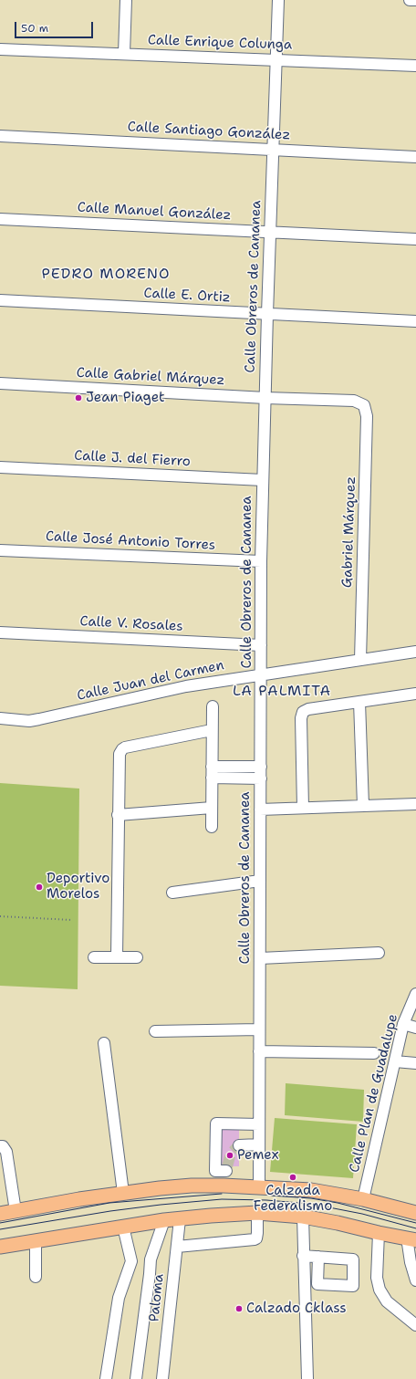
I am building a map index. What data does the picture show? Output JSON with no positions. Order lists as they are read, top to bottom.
{
  "streets": {
    "street": [
      "Calle Enrique Colunga",
      "Calle Santiago González",
      "Calle Manuel González",
      "Calle Obreros de Cananea",
      "Calle E. Ortiz",
      "Calle Gabriel Márquez",
      "Calle J. del Fierro",
      "Gabriel Márquez",
      "Calle José Antonio Torres",
      "Calle V. Rosales",
      "Calle Juan del Carmen",
      "Calle Plan de Guadalupe",
      "Paloma"
    ]
  },
  "crossings": [
    ["Calle Enrique Colunga", "Calle Obreros de Cananea"],
    ["Calle Santiago González", "Calle Obreros de Cananea"],
    ["Calle Manuel González", "Calle Obreros de Cananea"],
    ["Calle Obreros de Cananea", "Calle E. Ortiz"],
    ["Calle Obreros de Cananea", "Calle Gabriel Márquez"],
    ["Calle Obreros de Cananea", "Calle J. del Fierro"],
    ["Calle Obreros de Cananea", "Calle José Antonio Torres"],
    ["Calle Obreros de Cananea", "Calle V. Rosales"],
    ["Calle Obreros de Cananea", "Calle Juan del Carmen"],
    ["Calle Gabriel Márquez", "Gabriel Márquez"],
    ["Gabriel Márquez", "Calle Juan del Carmen"]
  ],
  "districts": ["PEDRO MORENO", "LA PALMITA"],
  "places": [
    "Jean Piaget",
    "Deportivo Morelos",
    "Pemex",
    "Calzada Federalismo",
    "Calzado Cklass"
  ],
  "scale_bar": "50 m"
}
